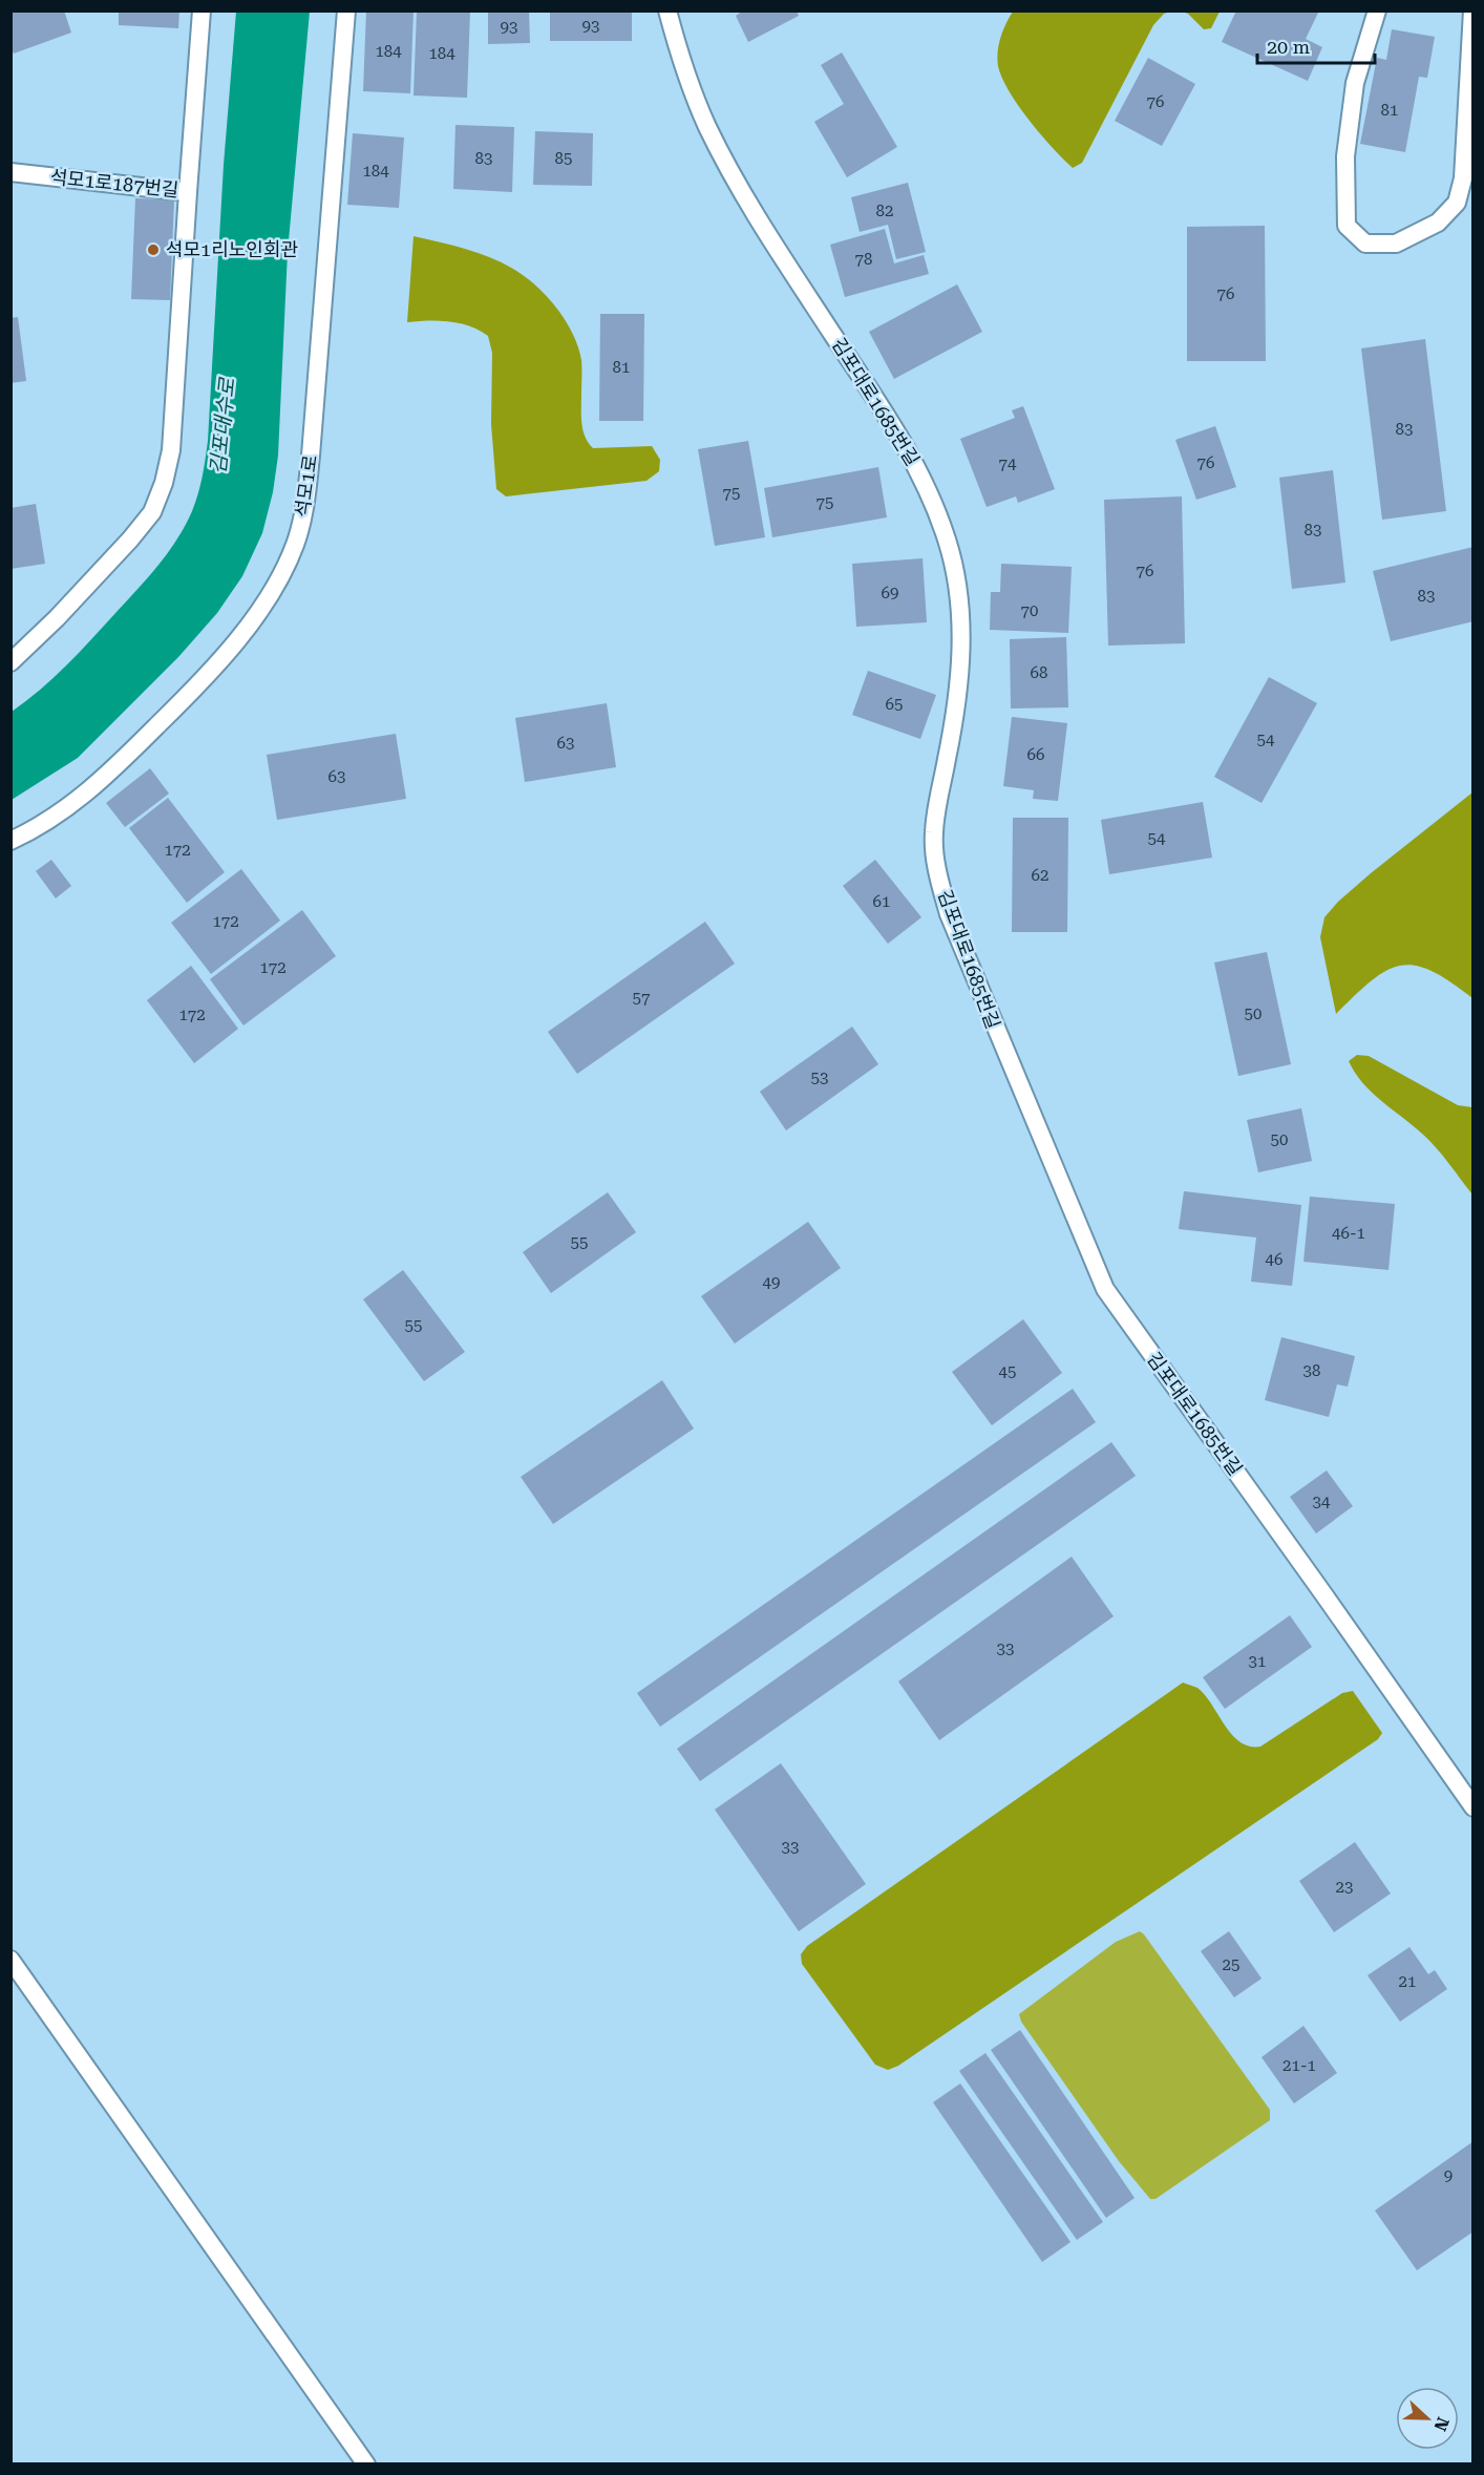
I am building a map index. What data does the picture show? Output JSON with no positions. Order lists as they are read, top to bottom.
{
  "streets": {
    "lane": ["석모1로187번길", "김포대로1685번길", "석모1로"]
  },
  "water": ["김포대수로"],
  "places": ["석모1리노인회관"],
  "house_numbers": [
    "93",
    "93",
    "184",
    "184",
    "76",
    "81",
    "83",
    "85",
    "184",
    "82",
    "78",
    "76",
    "81",
    "83",
    "76",
    "74",
    "75",
    "75",
    "83",
    "76",
    "69",
    "83",
    "70",
    "68",
    "65",
    "54",
    "63",
    "66",
    "63",
    "54",
    "172",
    "62",
    "61",
    "172",
    "172",
    "57",
    "50",
    "172",
    "53",
    "50",
    "46-1",
    "55",
    "46",
    "49",
    "55",
    "38",
    "45",
    "34",
    "33",
    "31",
    "33",
    "23",
    "25",
    "21",
    "21-1",
    "9"
  ],
  "scale_bar": "20 m",
  "north": "right"
}
